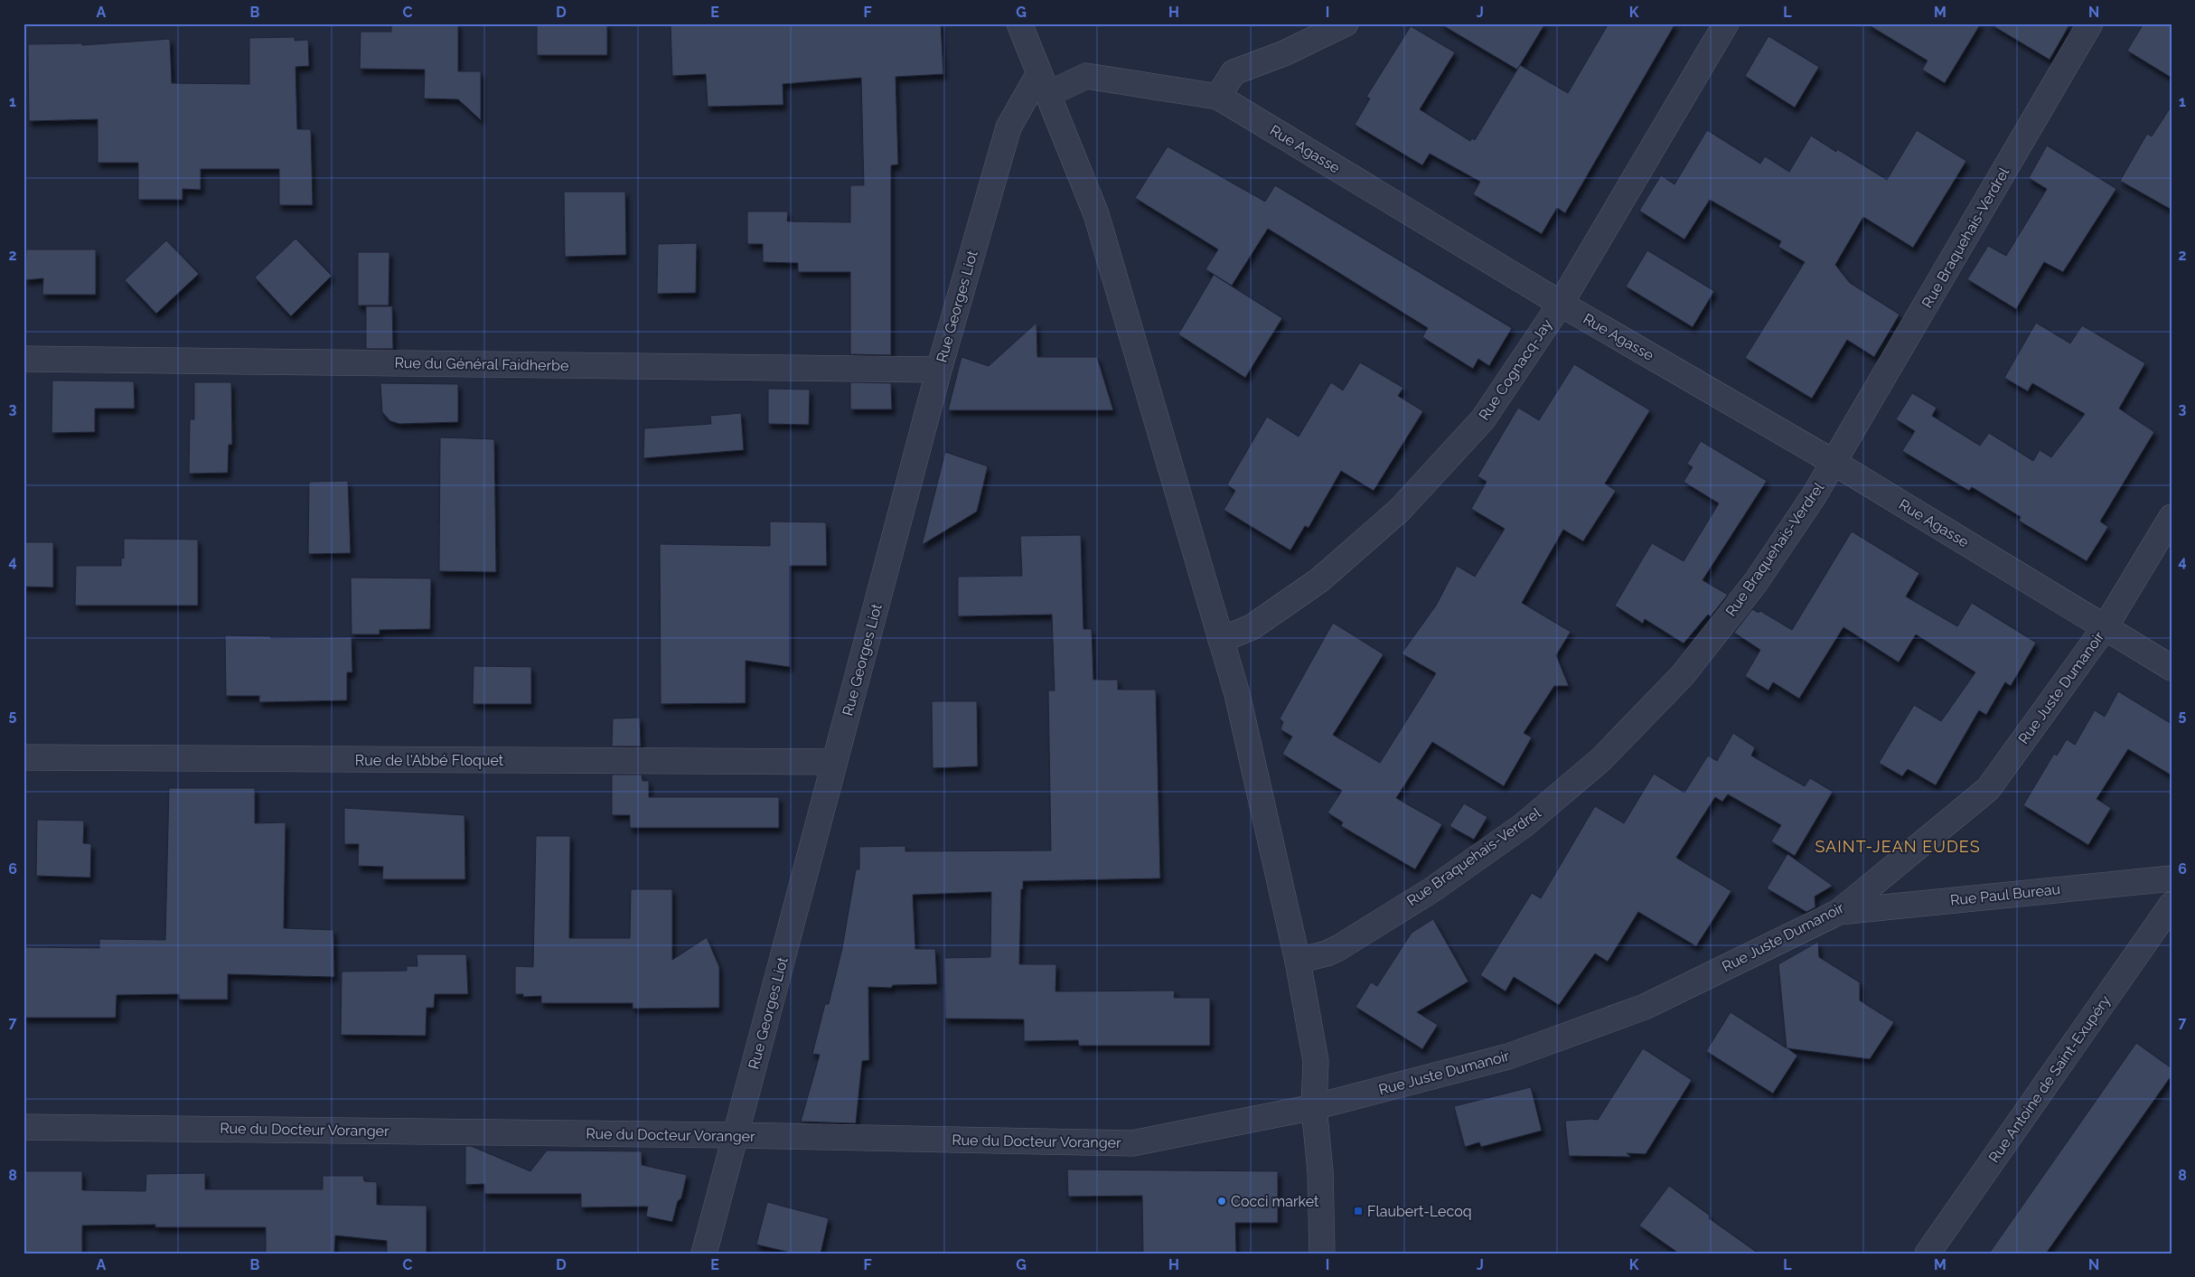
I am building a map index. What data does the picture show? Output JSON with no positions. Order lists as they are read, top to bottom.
{
  "streets": {
    "street": [
      "Rue Agasse",
      "Rue Braquehais-Verdrel",
      "Rue Georges Liot",
      "Rue du Général Faidherbe",
      "Rue Cognacq-Jay",
      "Rue Juste Dumanoir",
      "Rue de l'Abbé Floquet",
      "Rue Paul Bureau",
      "Rue Antoine de Saint-Exupéry",
      "Rue du Docteur Voranger"
    ]
  },
  "crossings": [
    ["Rue Agasse", "Rue Braquehais-Verdrel"],
    ["Rue Agasse", "Rue Georges Liot"],
    ["Rue Agasse", "Rue Cognacq-Jay"],
    ["Rue Agasse", "Rue Juste Dumanoir"],
    ["Rue Georges Liot", "Rue du Général Faidherbe"],
    ["Rue Georges Liot", "Rue de l'Abbé Floquet"],
    ["Rue Georges Liot", "Rue du Docteur Voranger"],
    ["Rue Juste Dumanoir", "Rue Paul Bureau"],
    ["Rue Juste Dumanoir", "Rue du Docteur Voranger"]
  ],
  "districts": ["SAINT-JEAN EUDES"],
  "places": {
    "other": ["Cocci market"],
    "transit": ["Flaubert-Lecoq"]
  },
  "grid": {
    "columns": [
      "A",
      "B",
      "C",
      "D",
      "E",
      "F",
      "G",
      "H",
      "I",
      "J",
      "K",
      "L",
      "M",
      "N"
    ],
    "rows": [
      "1",
      "2",
      "3",
      "4",
      "5",
      "6",
      "7",
      "8"
    ]
  }
}
